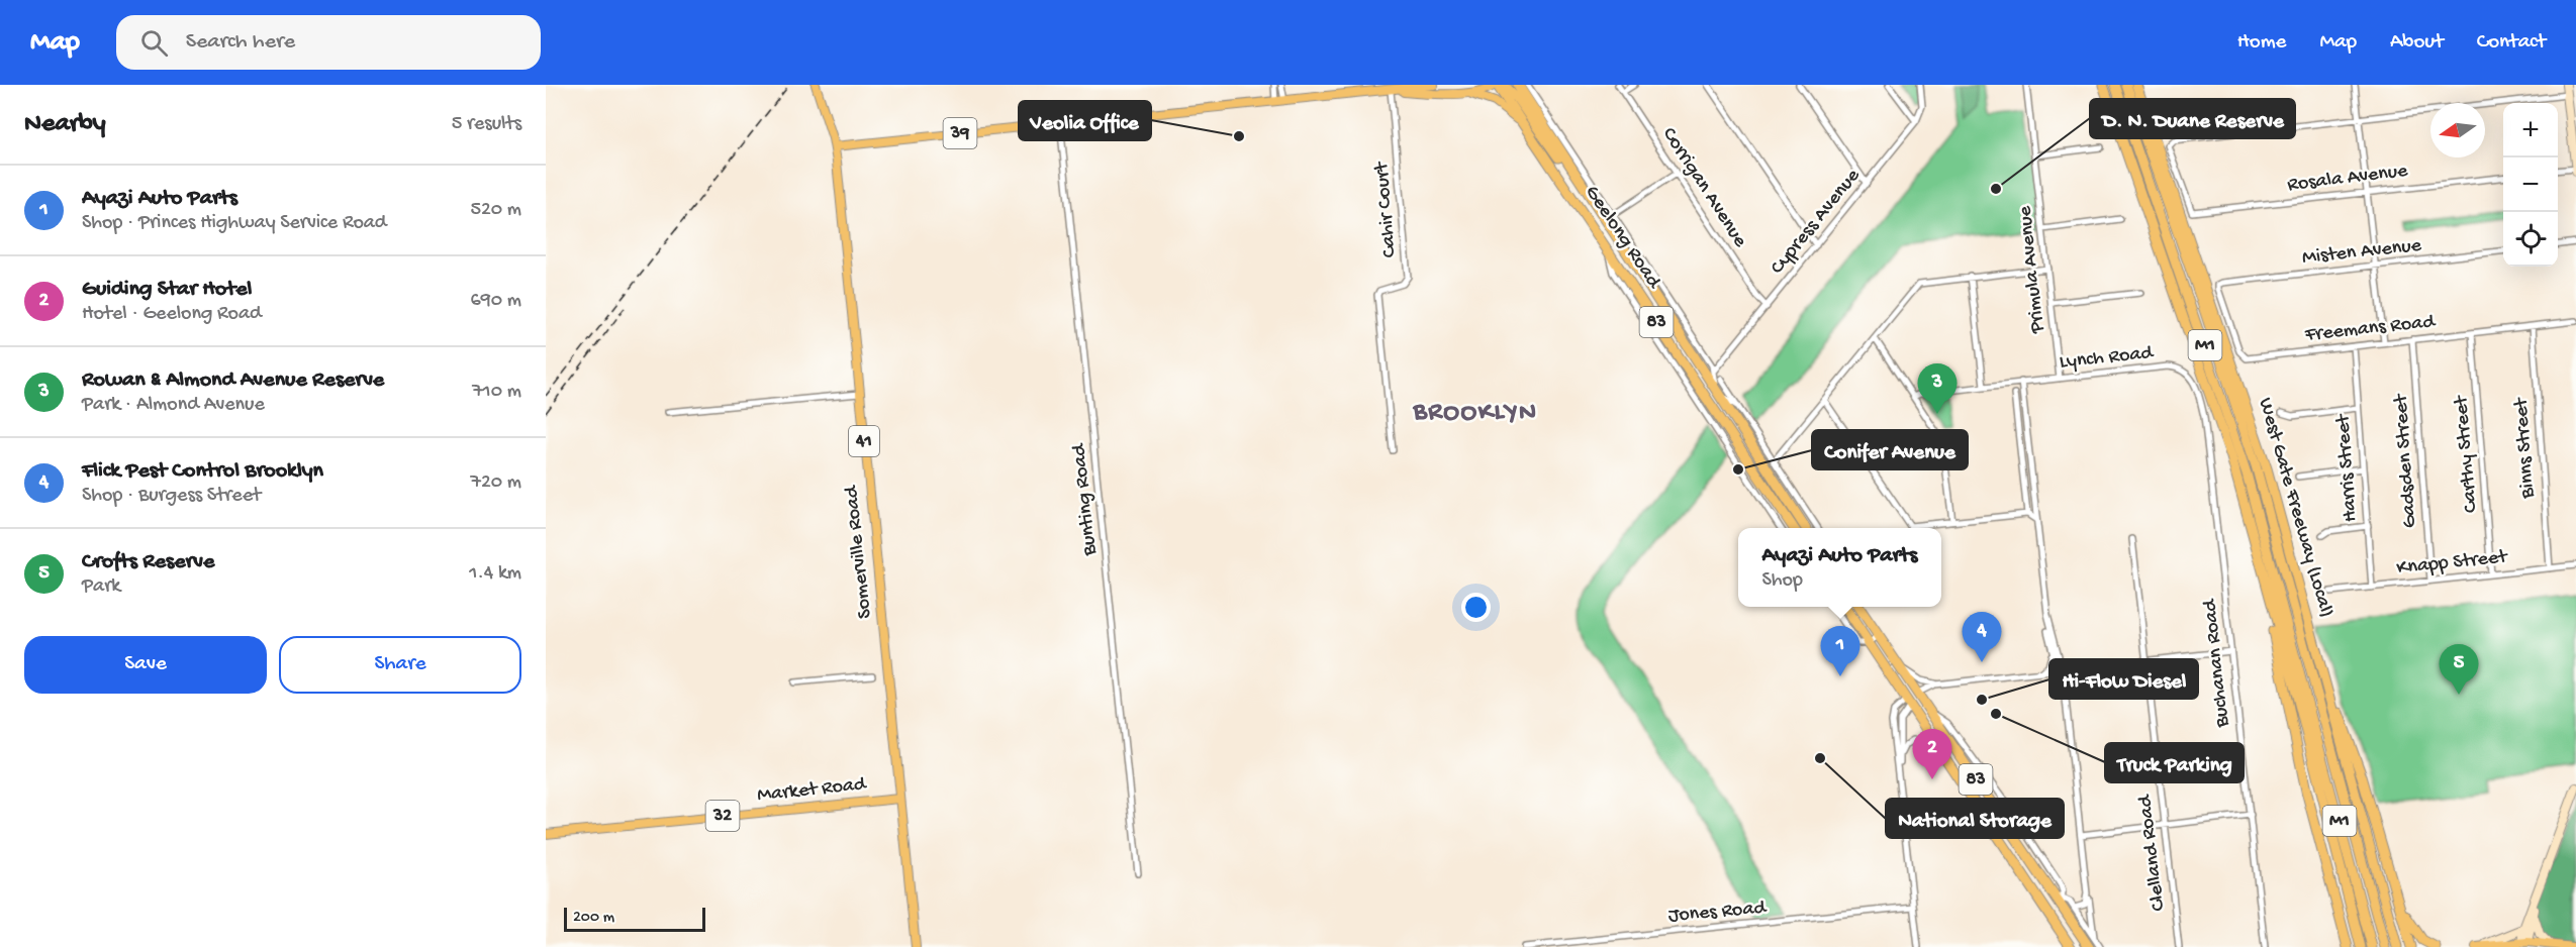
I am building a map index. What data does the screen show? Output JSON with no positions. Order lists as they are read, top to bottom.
{
  "streets": {
    "highway": [
      "Geelong Road",
      "83",
      "M1",
      "West Gate Freeway (Local)"
    ],
    "main road": [
      "39",
      "41",
      "Somerville Road",
      "Market Road",
      "32"
    ],
    "street": [
      "Rosala Avenue",
      "Corrigan Avenue",
      "Cahir Court",
      "Cypress Avenue",
      "Misten Avenue",
      "Primula Avenue",
      "Freemans Road",
      "Lynch Road",
      "Binns Street",
      "Carthy Street",
      "Gadsden Street",
      "Harris Street",
      "Bunting Road",
      "Knapp Street",
      "Buchanan Road",
      "Clelland Road",
      "Jones Road"
    ]
  },
  "crossings": [
    ["39", "Cahir Court"],
    ["39", "Geelong Road"],
    ["39", "Bunting Road"],
    ["39", "Somerville Road"],
    ["Corrigan Avenue", "Cypress Avenue"],
    ["Misten Avenue", "Freemans Road"],
    ["Primula Avenue", "Lynch Road"],
    ["Freemans Road", "Binns Street"],
    ["Freemans Road", "Carthy Street"],
    ["Freemans Road", "Gadsden Street"],
    ["Freemans Road", "Harris Street"],
    ["Lynch Road", "Buchanan Road"],
    ["Binns Street", "Knapp Street"],
    ["Carthy Street", "Knapp Street"],
    ["Gadsden Street", "Knapp Street"],
    ["Harris Street", "Knapp Street"],
    ["Somerville Road", "Market Road"]
  ],
  "districts": ["BROOKLYN"],
  "places": [
    "Veolia Office",
    "D. N. Duane Reserve",
    "Conifer Avenue",
    "Hi-Flow Diesel",
    "Truck Parking",
    "National Storage"
  ],
  "scale_bar": "200 m",
  "north": "left",
  "page": {
    "header": "Map",
    "search": "Search here",
    "nav": [
      "Home",
      "Map",
      "About",
      "Contact"
    ],
    "heading": ["Nearby", "5 results"],
    "map_buttons": ["+", "−"],
    "list": [
      {
        "mark": "1",
        "name": "Ayazi Auto Parts",
        "note": "Shop · Princes Highway Service Road",
        "value": "520 m"
      },
      {
        "mark": "2",
        "name": "Guiding Star Hotel",
        "note": "Hotel · Geelong Road",
        "value": "690 m"
      },
      {
        "mark": "3",
        "name": "Rowan & Almond Avenue Reserve",
        "note": "Park · Almond Avenue",
        "value": "710 m"
      },
      {
        "mark": "4",
        "name": "Flick Pest Control Brooklyn",
        "note": "Shop · Burgess Street",
        "value": "720 m"
      },
      {
        "mark": "5",
        "name": "Crofts Reserve",
        "note": "Park",
        "value": "1.4 km"
      }
    ],
    "pins": [
      "3",
      "4",
      "1",
      "5",
      "2"
    ],
    "popup": ["Ayazi Auto Parts", "Shop"],
    "buttons": ["Save", "Share"],
    "scale": "200 m"
  }
}
